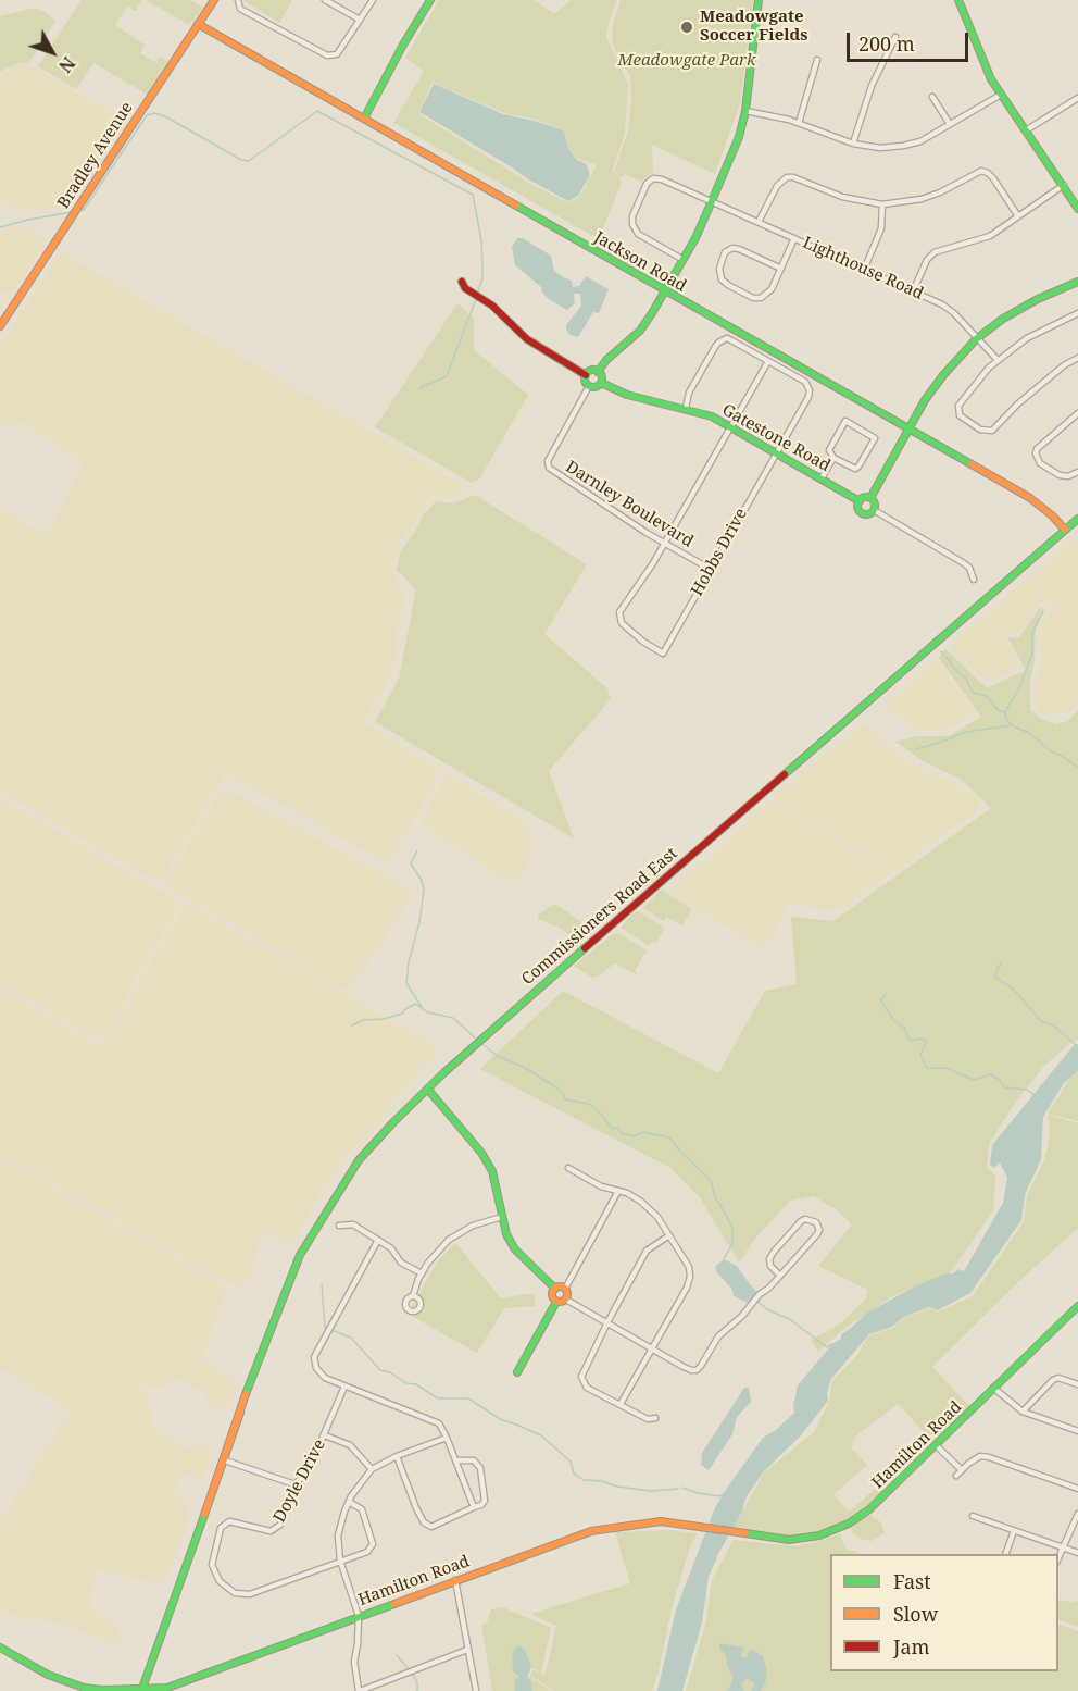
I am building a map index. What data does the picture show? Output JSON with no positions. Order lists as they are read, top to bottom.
{
  "streets": {
    "main road": [
      "Bradley Avenue",
      "Jackson Road",
      "Gatestone Road",
      "Commissioners Road East",
      "Hamilton Road"
    ],
    "street": [
      "Lighthouse Road",
      "Darnley Boulevard",
      "Hobbs Drive",
      "Doyle Drive"
    ]
  },
  "crossings": [
    ["Bradley Avenue", "Jackson Road"],
    ["Jackson Road", "Commissioners Road East"],
    ["Gatestone Road", "Darnley Boulevard"],
    ["Gatestone Road", "Hobbs Drive"],
    ["Darnley Boulevard", "Hobbs Drive"],
    ["Commissioners Road East", "Hamilton Road"]
  ],
  "parks": ["Meadowgate Park"],
  "places": ["Meadowgate Soccer Fields"],
  "legend": ["Fast", "Slow", "Jam"],
  "scale_bar": "200 m",
  "north": "bottom right"
}
